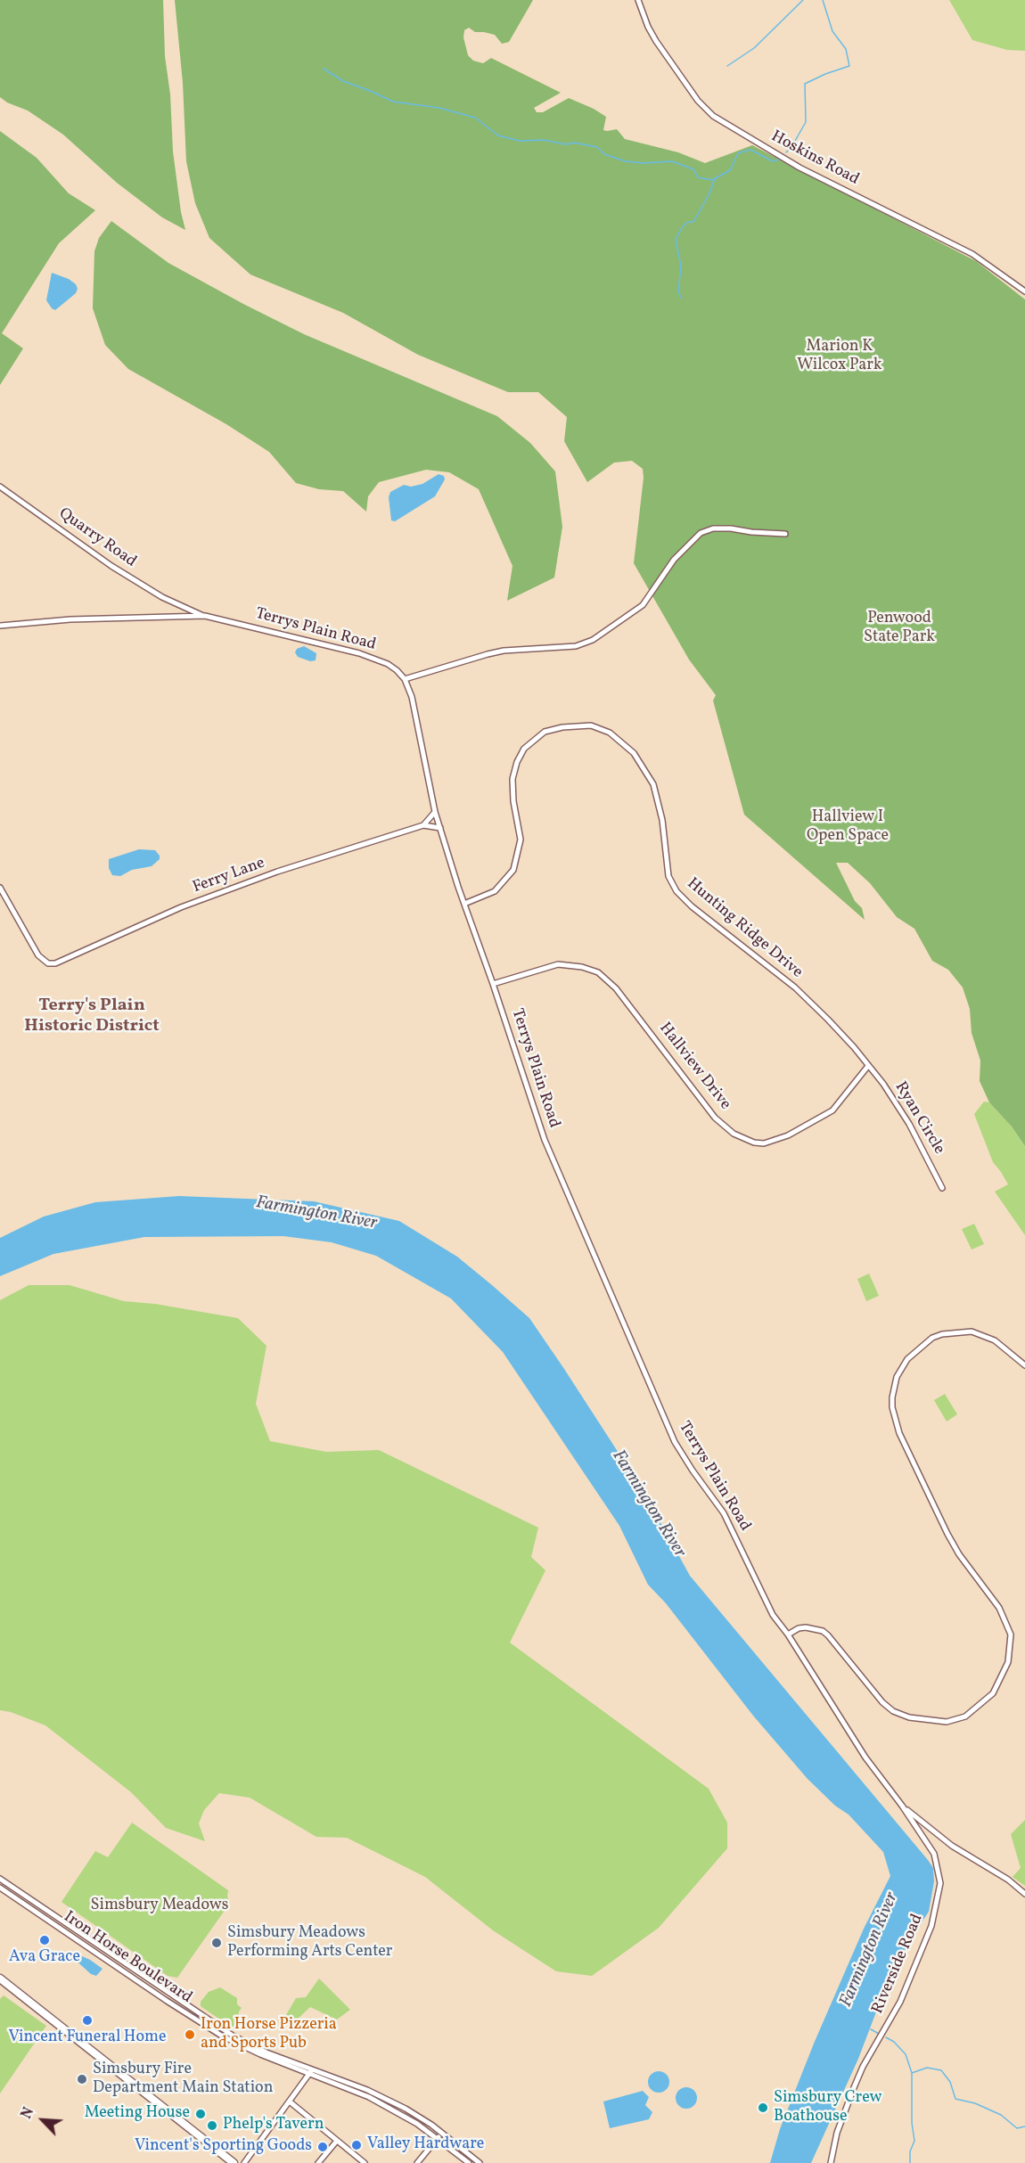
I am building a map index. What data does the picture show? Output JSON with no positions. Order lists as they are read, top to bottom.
{
  "streets": {
    "street": [
      "Hoskins Road",
      "Quarry Road",
      "Terrys Plain Road",
      "Ferry Lane",
      "Hunting Ridge Drive",
      "Hallview Drive",
      "Ryan Circle",
      "Iron Horse Boulevard",
      "Riverside Road"
    ]
  },
  "crossings": [
    ["Quarry Road", "Terrys Plain Road"],
    ["Terrys Plain Road", "Ferry Lane"],
    ["Terrys Plain Road", "Hunting Ridge Drive"],
    ["Terrys Plain Road", "Hallview Drive"],
    ["Terrys Plain Road", "Riverside Road"],
    ["Hunting Ridge Drive", "Hallview Drive"],
    ["Hunting Ridge Drive", "Ryan Circle"],
    ["Hallview Drive", "Ryan Circle"]
  ],
  "districts": ["Terry's Plain Historic District"],
  "water": ["Farmington River"],
  "parks": [
    "Marion K Wilcox Park",
    "Penwood State Park",
    "Hallview I Open Space",
    "Simsbury Meadows"
  ],
  "places": [
    "Ava Grace",
    "Simsbury Meadows Performing Arts Center",
    "Vincent Funeral Home",
    "Iron Horse Pizzeria and Sports Pub",
    "Simsbury Fire Department Main Station",
    "Simsbury Crew Boathouse",
    "Meeting House",
    "Phelp's Tavern",
    "Valley Hardware",
    "Vincent's Sporting Goods"
  ],
  "north": "top left"
}
